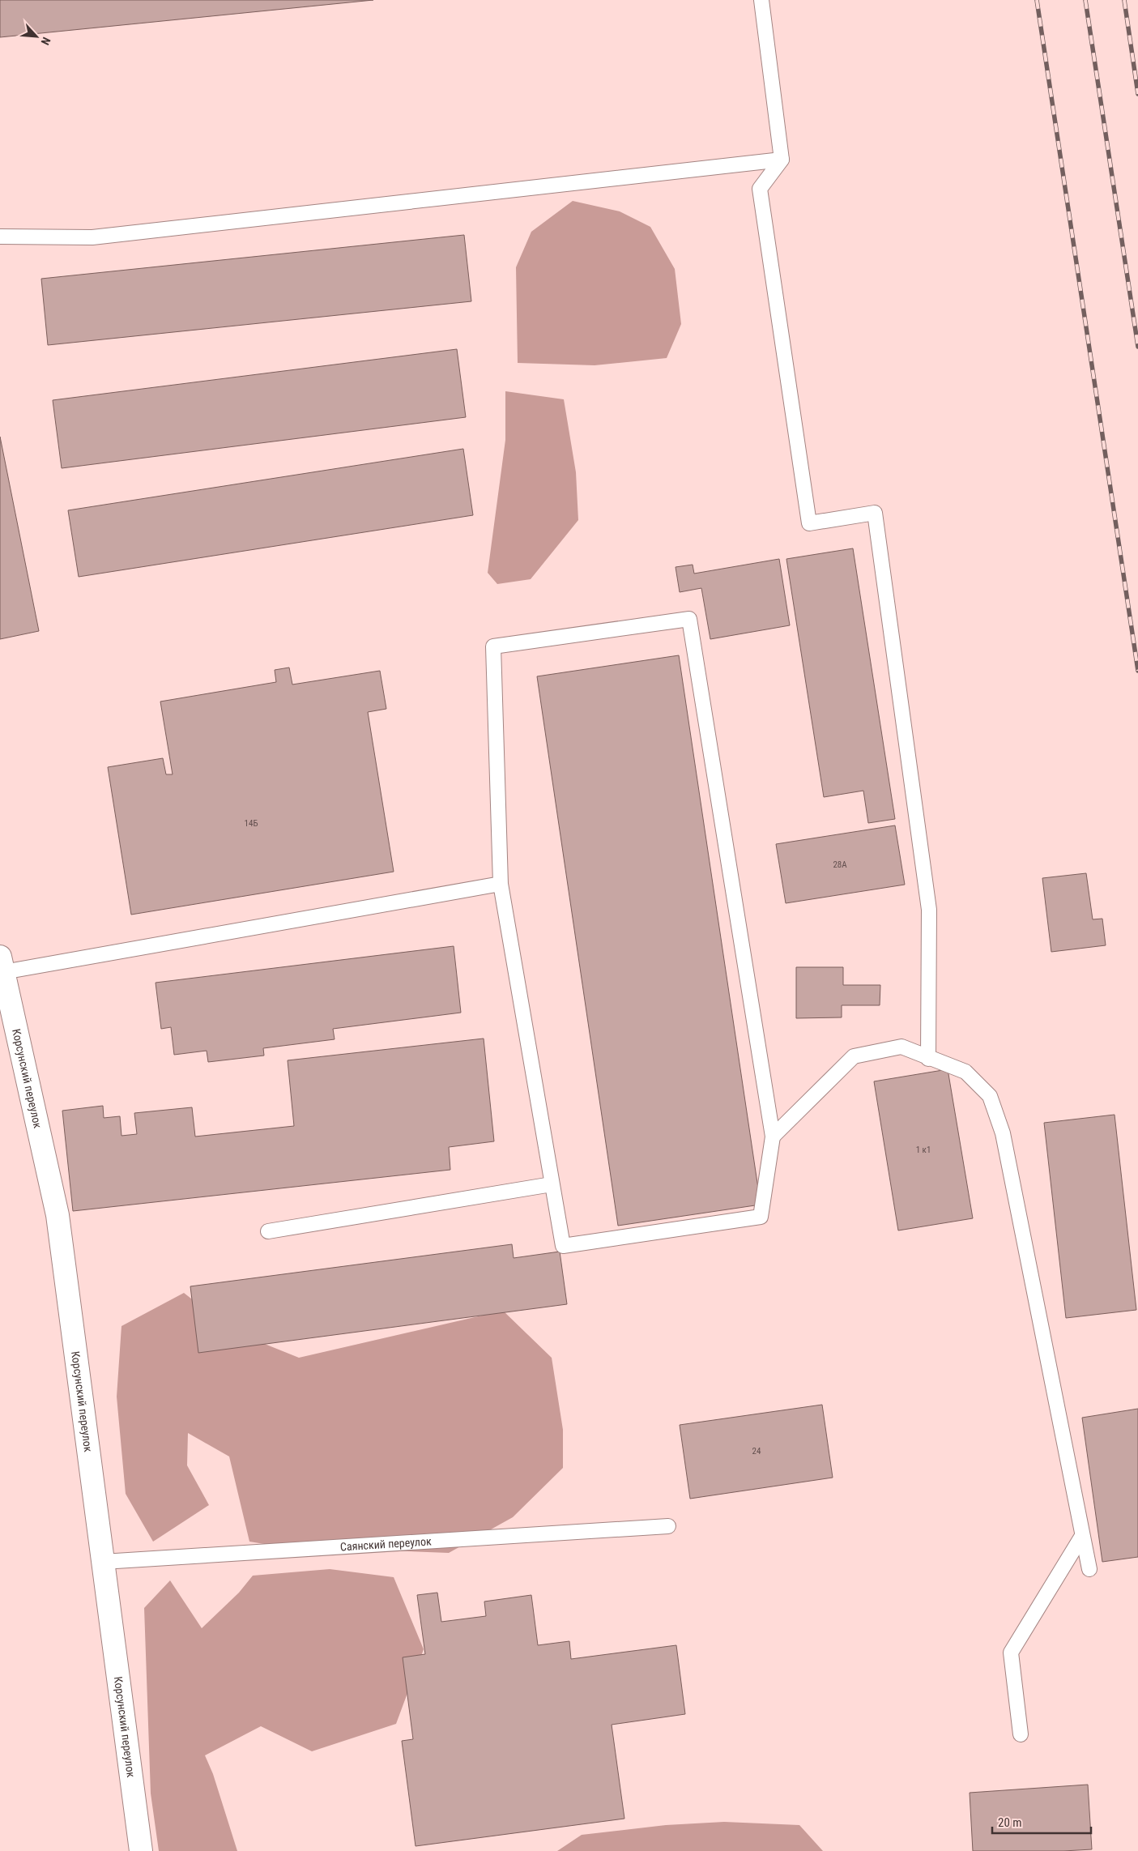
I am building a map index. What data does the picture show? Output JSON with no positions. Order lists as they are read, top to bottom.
{
  "streets": {
    "street": ["Корсунский переулок"],
    "lane": ["Саянский переулок"]
  },
  "crossings": [
    ["Корсунский переулок", "Саянский переулок"]
  ],
  "house_numbers": [
    "14Б",
    "28А",
    "1 к1",
    "24"
  ],
  "scale_bar": "20 m",
  "north": "bottom right"
}
